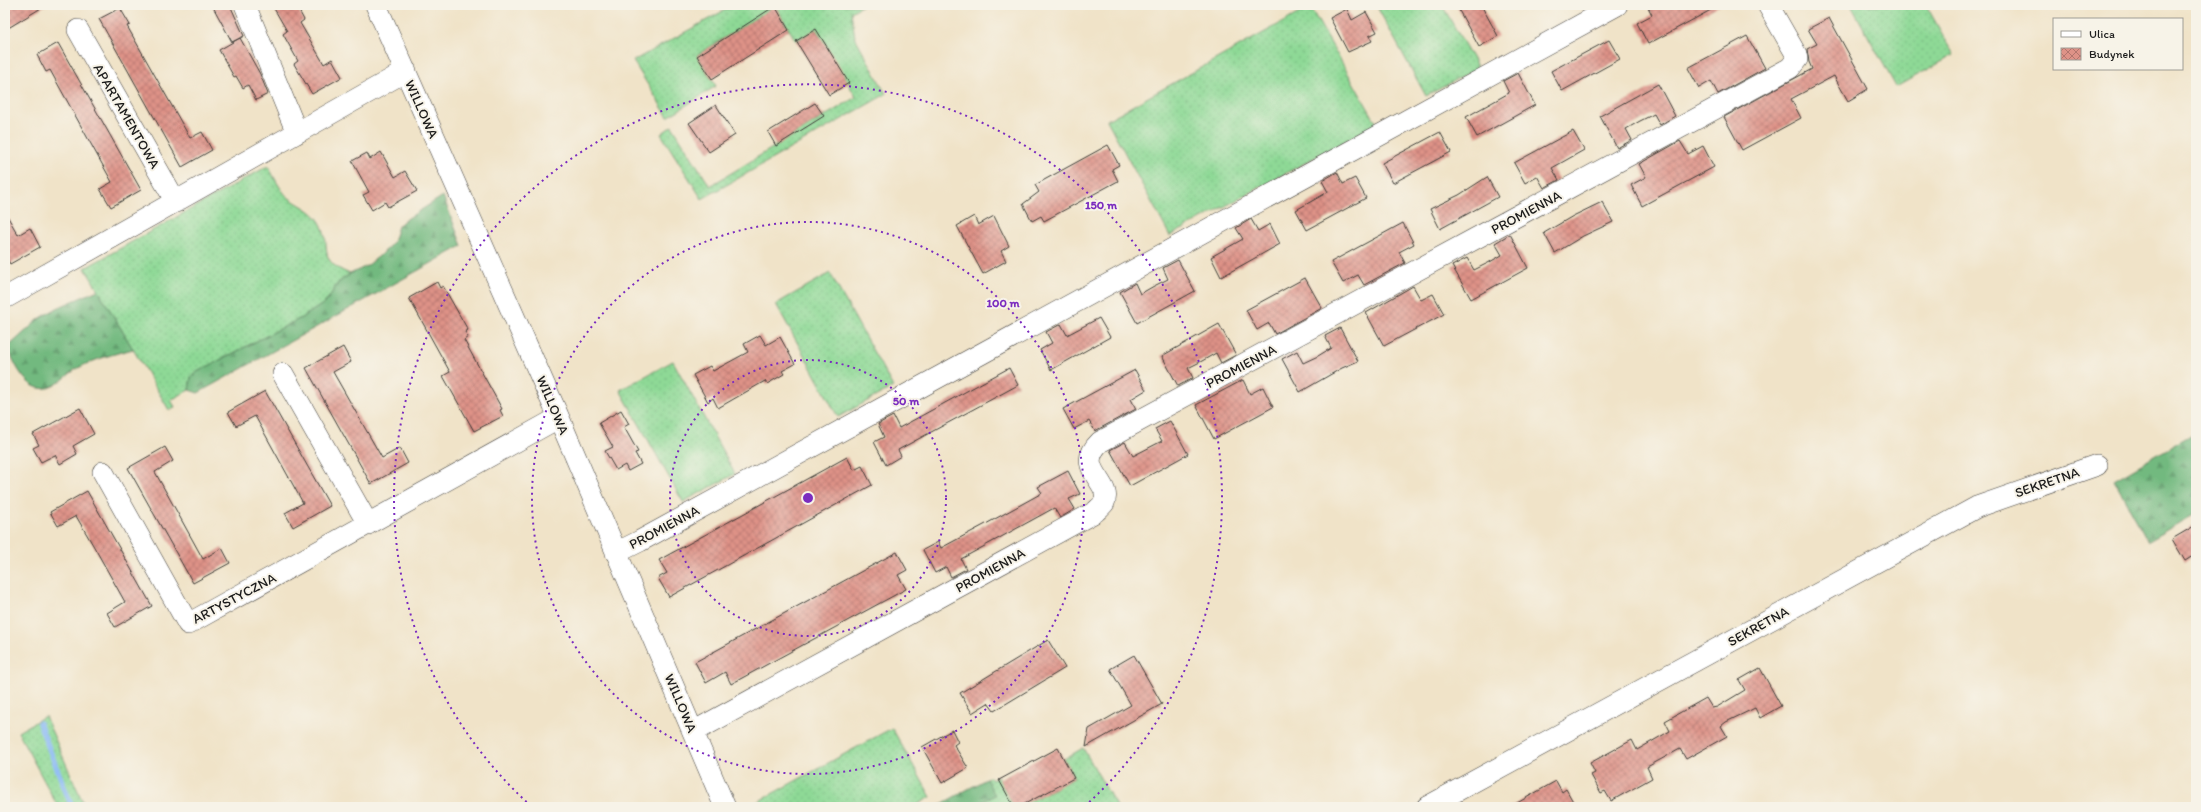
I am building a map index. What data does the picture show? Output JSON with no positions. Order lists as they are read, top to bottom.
{
  "streets": {
    "street": [
      "WILLOWA",
      "APARTAMENTOWA",
      "PROMIENNA",
      "SEKRETNA",
      "ARTYSTYCZNA"
    ]
  },
  "crossings": [
    ["WILLOWA", "PROMIENNA"],
    ["WILLOWA", "ARTYSTYCZNA"]
  ],
  "legend": ["Ulica", "Budynek"],
  "rings": ["150 m", "100 m", "50 m"]
}
